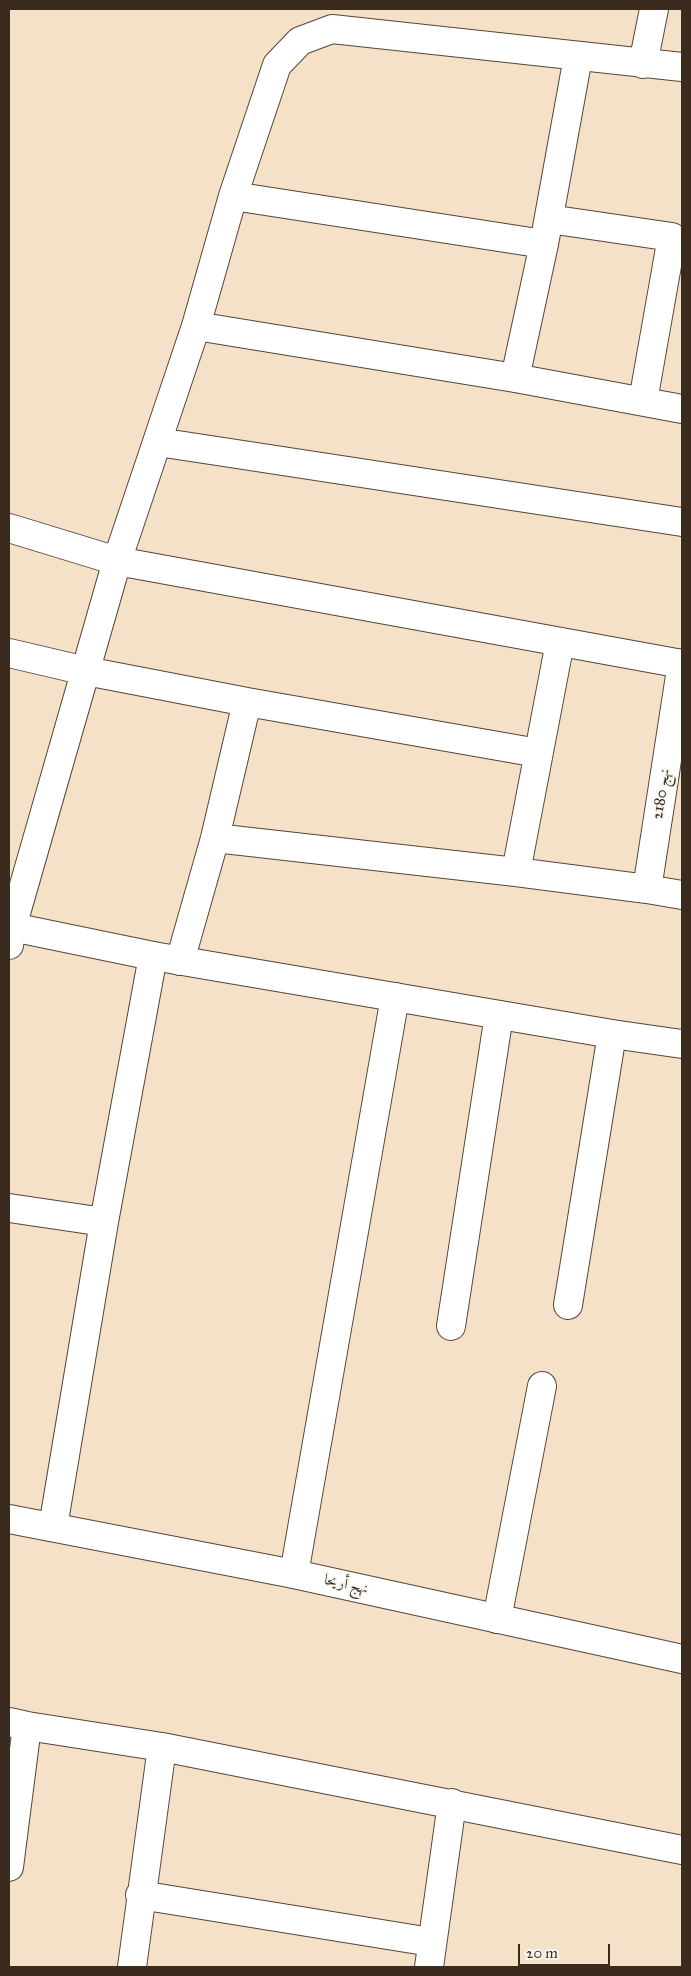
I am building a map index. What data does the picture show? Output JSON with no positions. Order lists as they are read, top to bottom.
{
  "streets": {
    "street": ["نهج 2180", "نهج أريحا"]
  },
  "scale_bar": "20 m"
}
